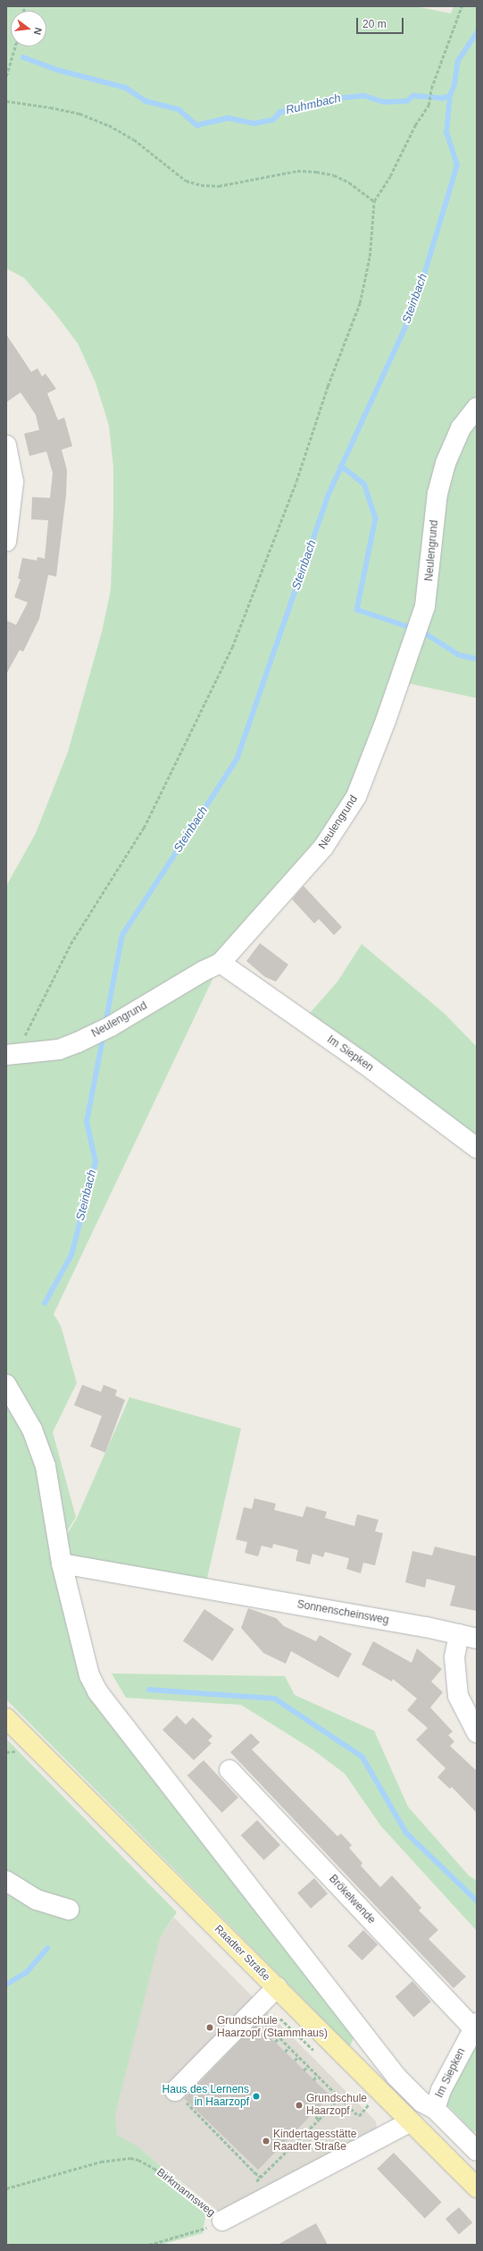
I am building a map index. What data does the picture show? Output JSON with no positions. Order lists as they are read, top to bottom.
{
  "streets": {
    "main road": ["Raadter Straße"],
    "street": [
      "Neulengrund",
      "Im Siepken",
      "Sonnenscheinsweg",
      "Brökelwende",
      "Birkmannsweg"
    ]
  },
  "crossings": [
    ["Neulengrund", "Im Siepken"],
    ["Im Siepken", "Brökelwende"],
    ["Raadter Straße", "Birkmannsweg"]
  ],
  "water": ["Ruhmbach", "Steinbach"],
  "places": [
    "Grundschule Haarzopf (Stammhaus)",
    "Haus des Lernens in Haarzopf",
    "Grundschule Haarzopf",
    "Kindertagesstätte Raadter Straße"
  ],
  "scale_bar": "20 m",
  "north": "right"
}
